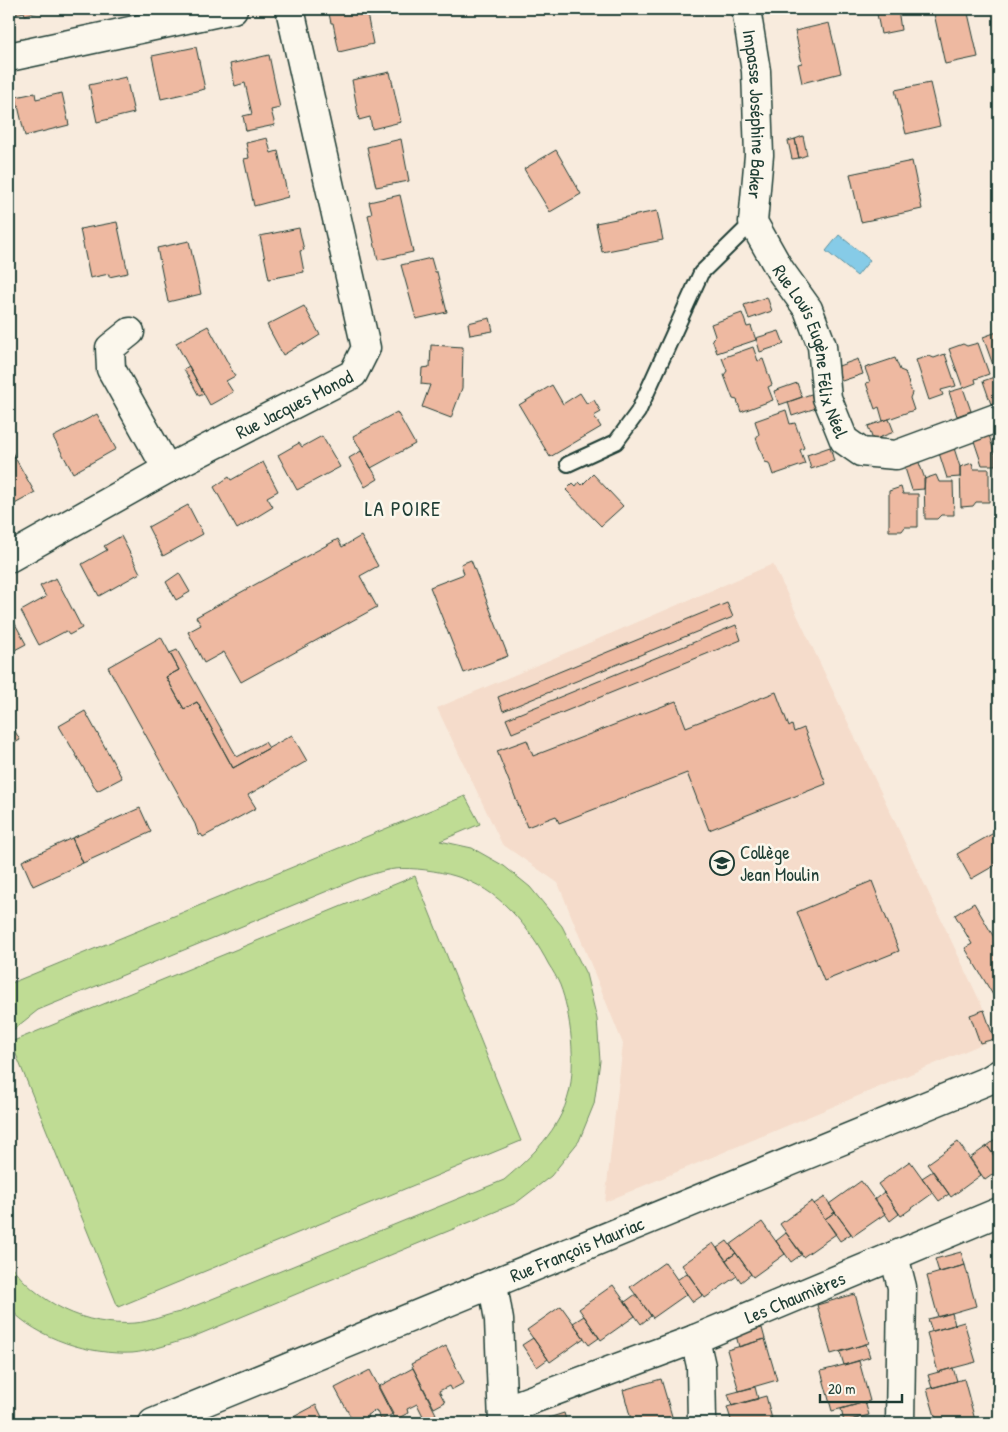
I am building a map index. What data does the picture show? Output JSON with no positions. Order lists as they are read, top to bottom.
{
  "streets": {
    "street": [
      "Impasse Joséphine Baker",
      "Rue Louis Eugène Félix Néel",
      "Rue Jacques Monod",
      "Rue François Mauriac",
      "Les Chaumières"
    ]
  },
  "crossings": [
    ["Impasse Joséphine Baker", "Rue Louis Eugène Félix Néel"],
    ["Rue François Mauriac", "Les Chaumières"]
  ],
  "districts": ["LA POIRE"],
  "places": {
    "school or university": ["Collège Jean Moulin"]
  },
  "scale_bar": "20 m"
}
